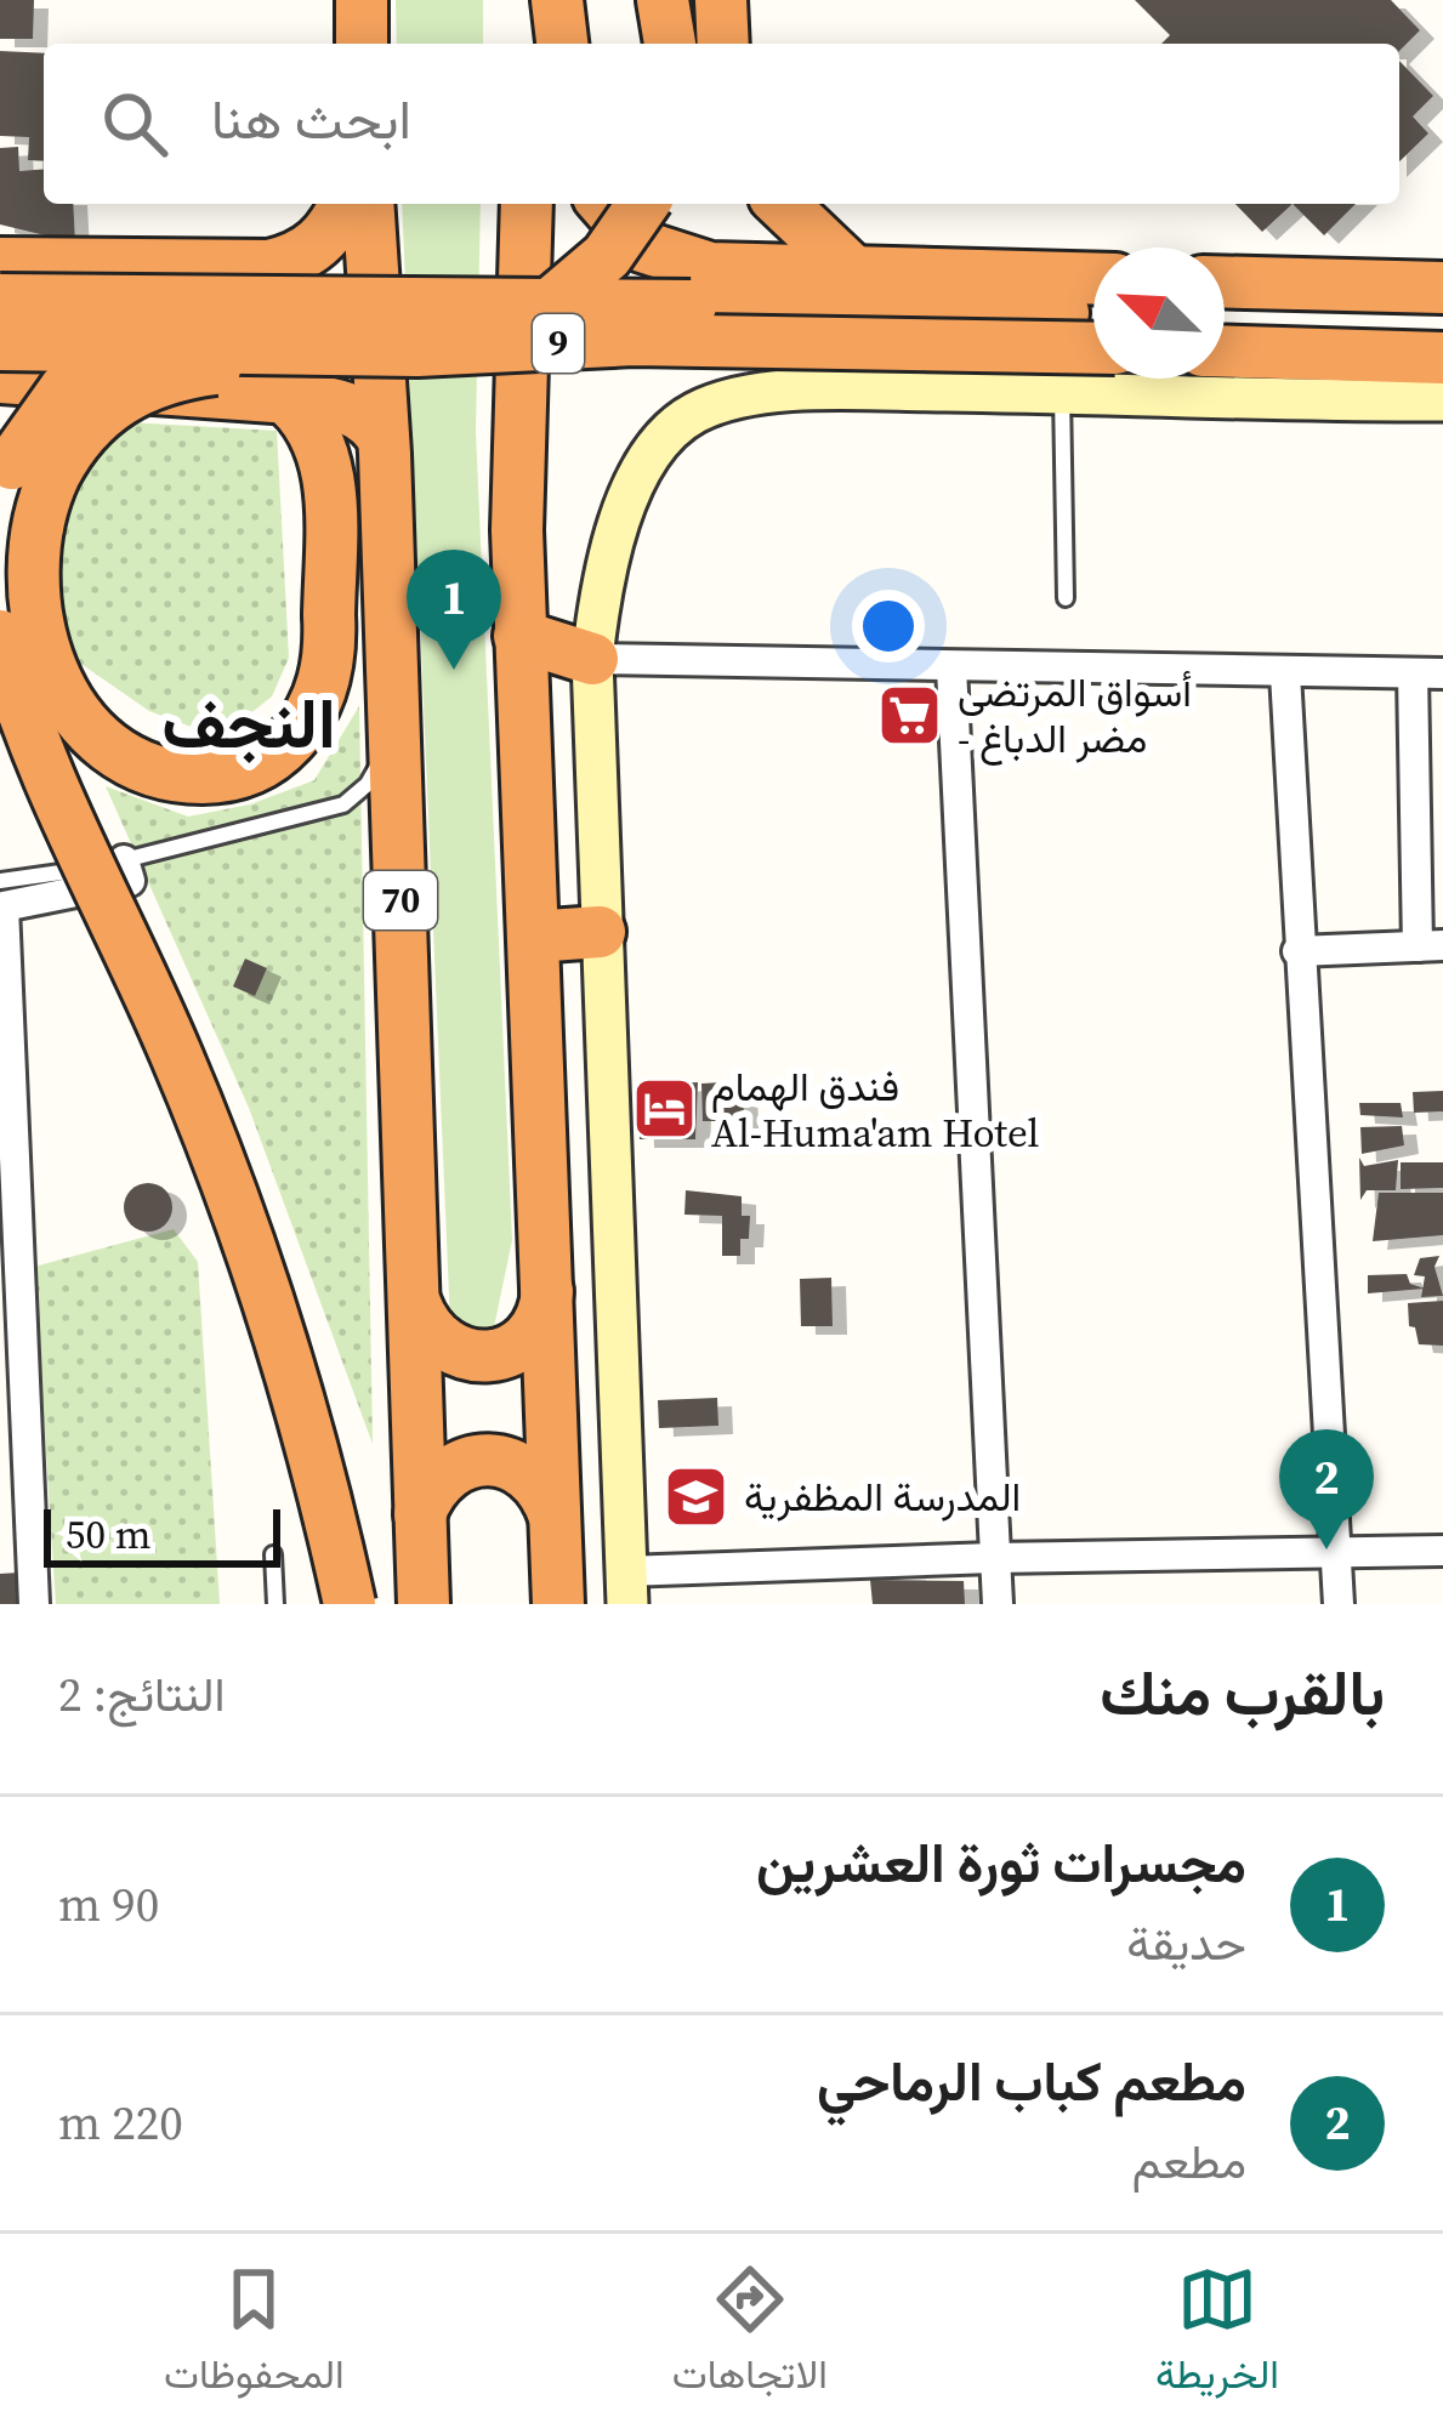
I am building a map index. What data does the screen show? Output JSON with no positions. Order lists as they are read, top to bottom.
{
  "streets": {
    "highway": ["9", "70"]
  },
  "districts": ["النجف"],
  "places": {
    "supermarket": ["أسواق المرتضى - مضر الدباغ"],
    "hotel": ["فندق الهمام Al-Huma'am Hotel"],
    "school or university": ["المدرسة المظفرية"]
  },
  "scale_bar": "50 m",
  "north": "top left",
  "page": {
    "search": "ابحث هنا",
    "pins": ["1", "2"],
    "scale": "50 m",
    "heading": ["بالقرب منك", "النتائج: 2"],
    "list": [
      {
        "mark": "1",
        "name": "مجسرات ثورة العشرين",
        "note": "حديقة",
        "value": "90 m"
      },
      {
        "mark": "2",
        "name": "مطعم كباب الرماحي",
        "note": "مطعم",
        "value": "220 m"
      }
    ],
    "nav": ["الخريطة", "الاتجاهات", "المحفوظات"]
  }
}
